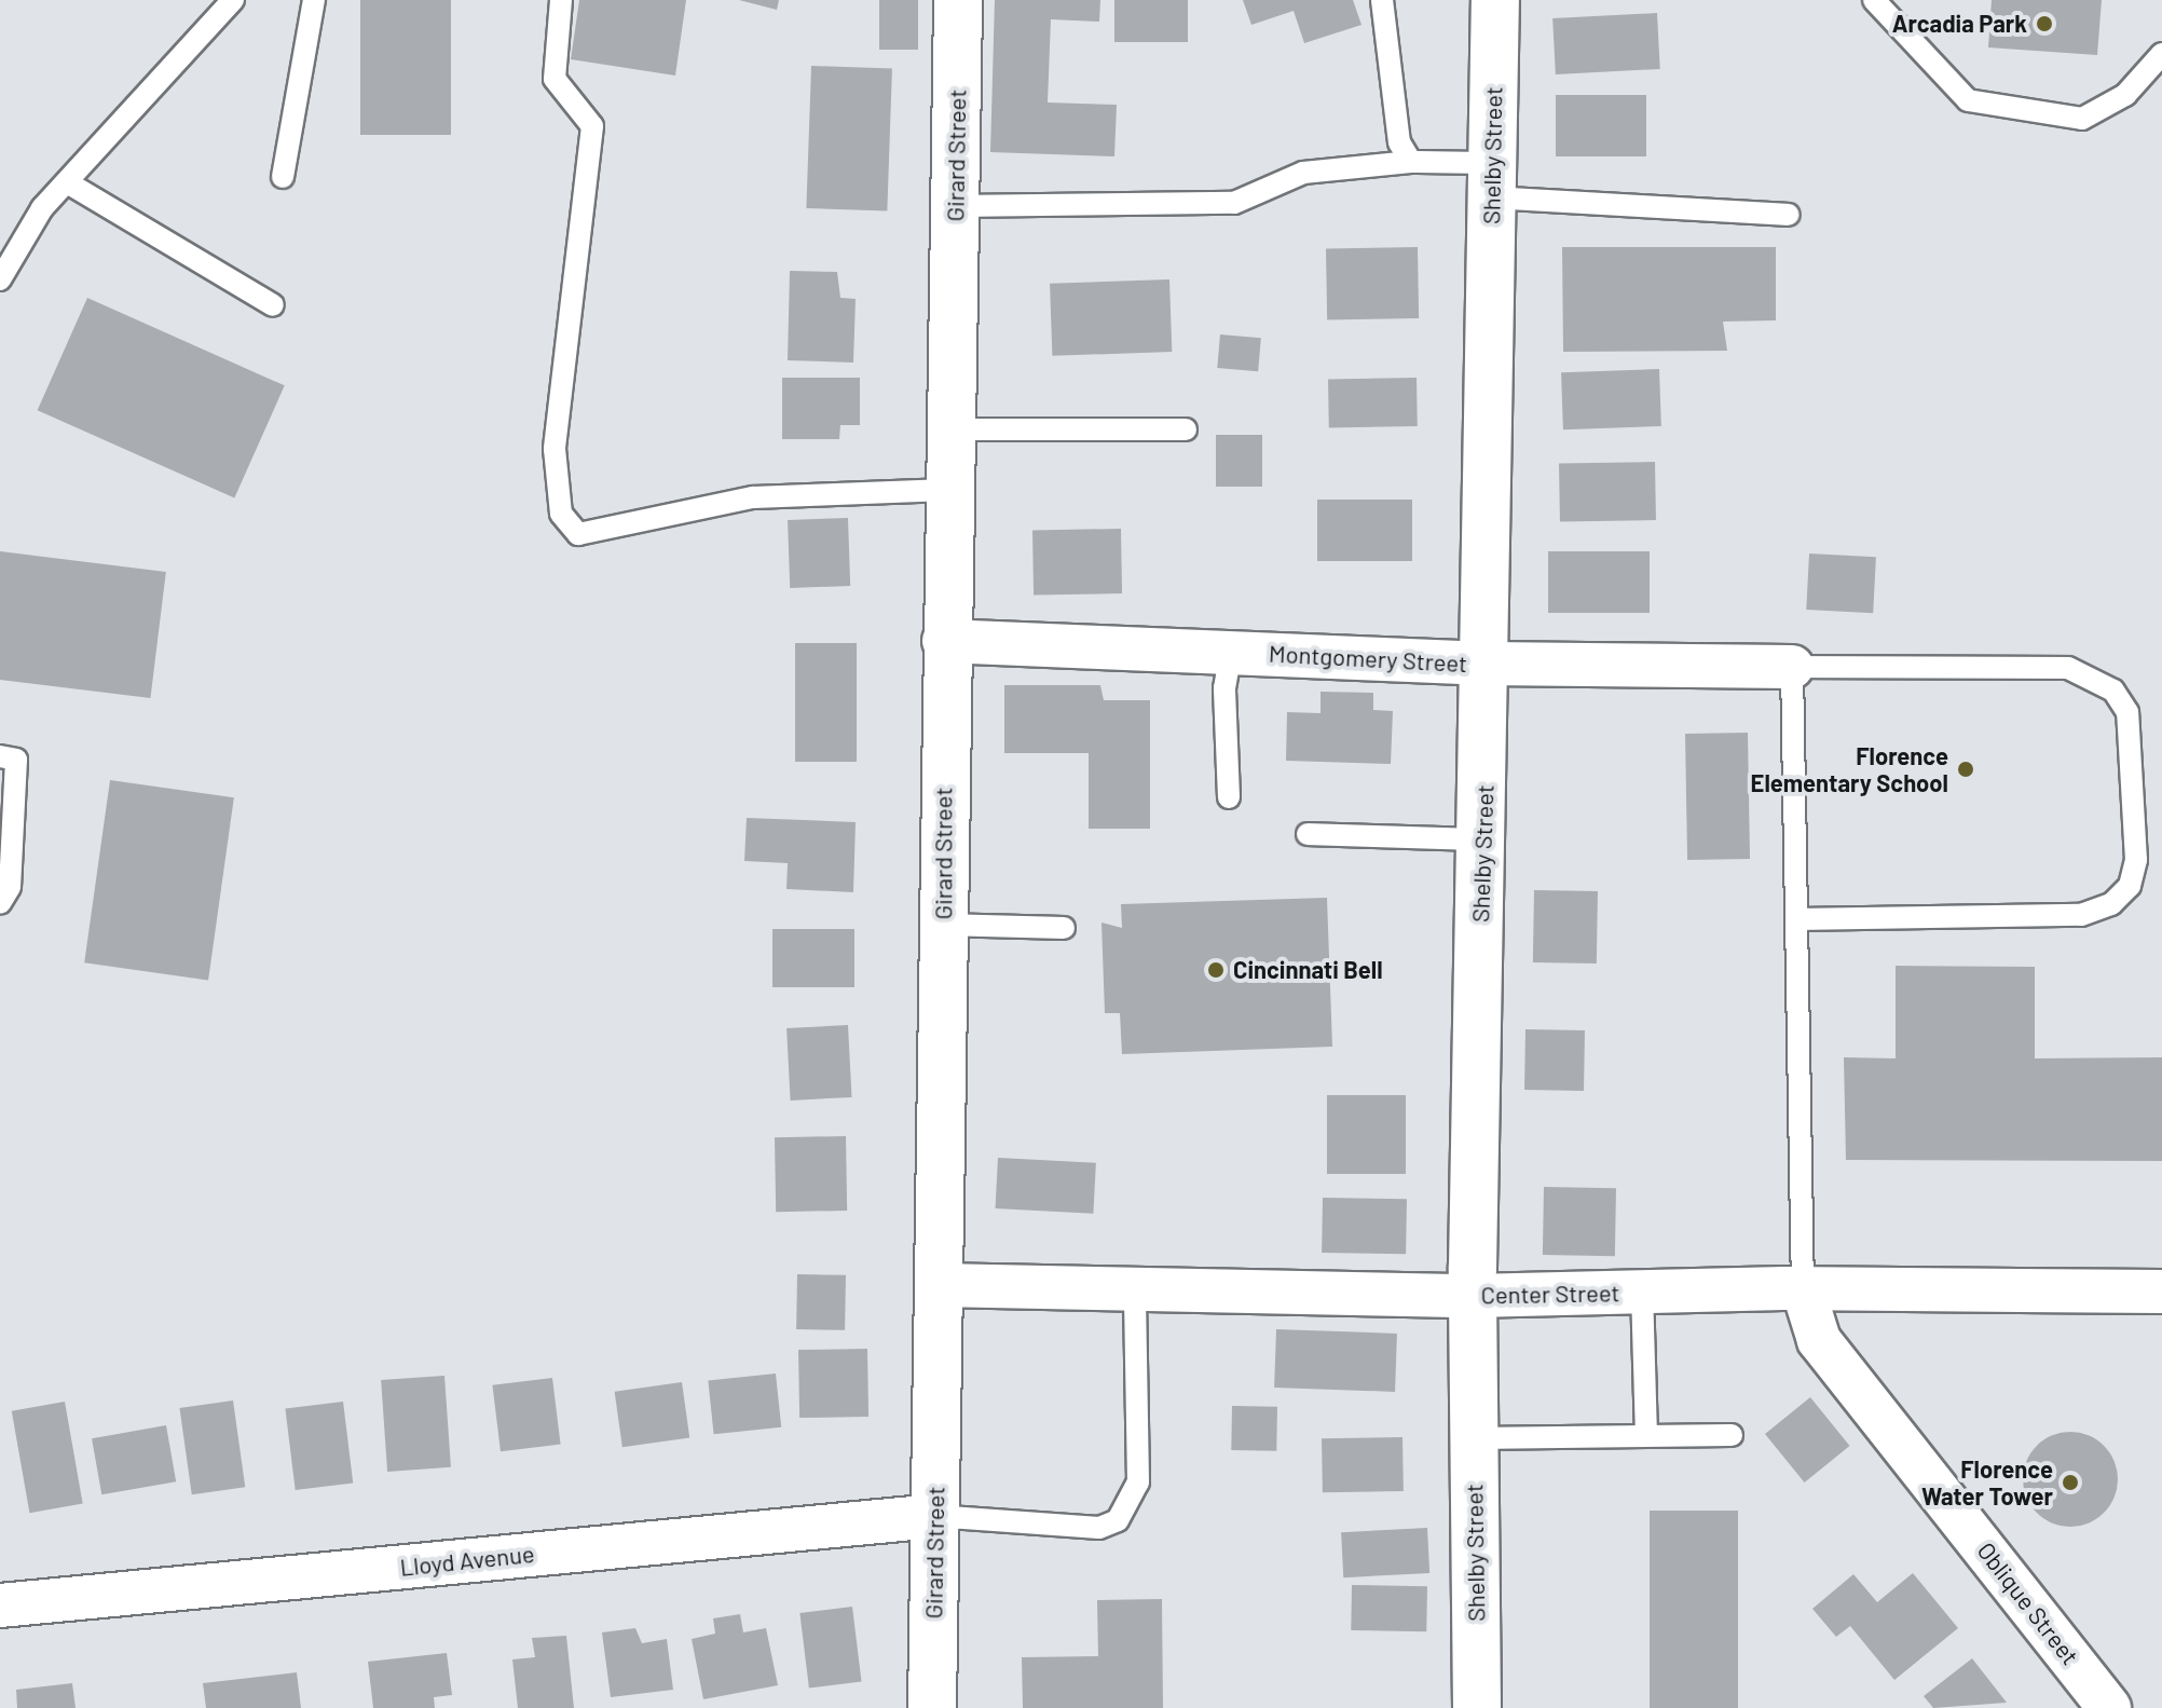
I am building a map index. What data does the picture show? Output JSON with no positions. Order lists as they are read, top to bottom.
{
  "streets": {
    "street": [
      "Girard Street",
      "Shelby Street",
      "Montgomery Street",
      "Center Street",
      "Lloyd Avenue",
      "Oblique Street"
    ]
  },
  "crossings": [
    ["Girard Street", "Montgomery Street"],
    ["Girard Street", "Center Street"],
    ["Girard Street", "Lloyd Avenue"],
    ["Shelby Street", "Montgomery Street"],
    ["Shelby Street", "Center Street"],
    ["Center Street", "Oblique Street"]
  ],
  "places": [
    "Arcadia Park",
    "Florence Elementary School",
    "Cincinnati Bell",
    "Florence Water Tower"
  ]
}
